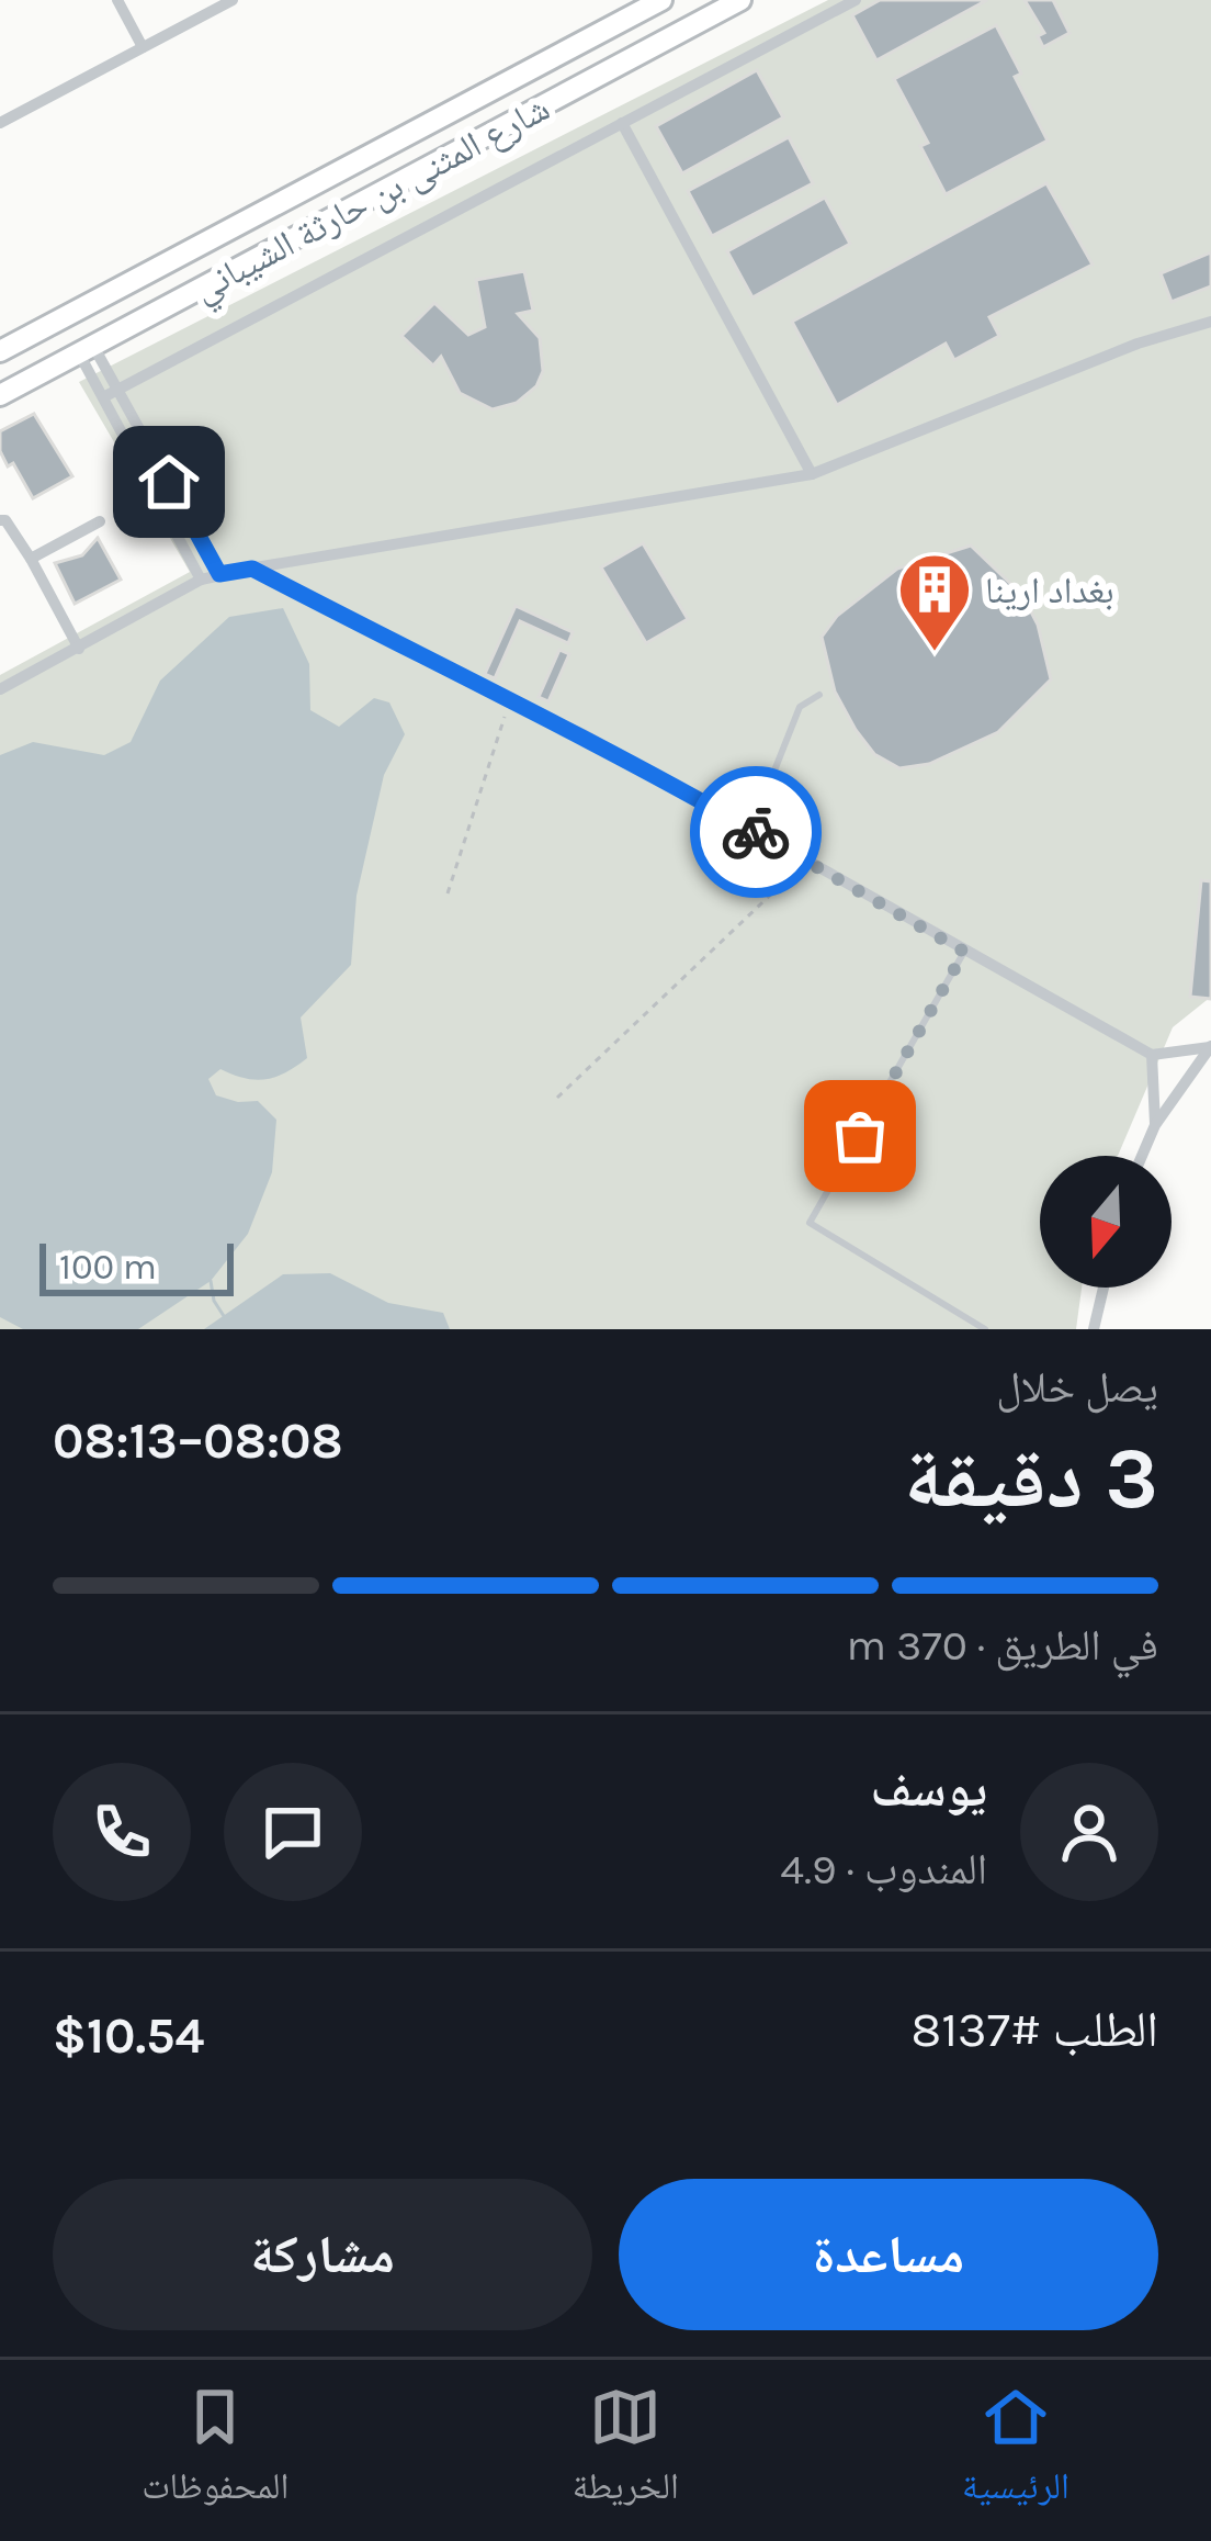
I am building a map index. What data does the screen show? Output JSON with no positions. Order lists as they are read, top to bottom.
{
  "streets": {
    "main road": ["شارع المثنى بن حارثة الشيباني"]
  },
  "places": {
    "building": ["بغداد ارينا"]
  },
  "scale_bar": "100 m",
  "north": "bottom",
  "page": {
    "scale": "100 m",
    "heading": ["3 دقيقة", "يصل خلال", "08:08–08:13"],
    "panel": [
      "يوسف",
      "المندوب · 4.9",
      "الطلب #8137",
      "$10.54"
    ],
    "bar": "في الطريق · 370 m",
    "buttons": ["مساعدة", "مشاركة"],
    "tabs": ["الرئيسية", "الخريطة", "المحفوظات"]
  }
}
